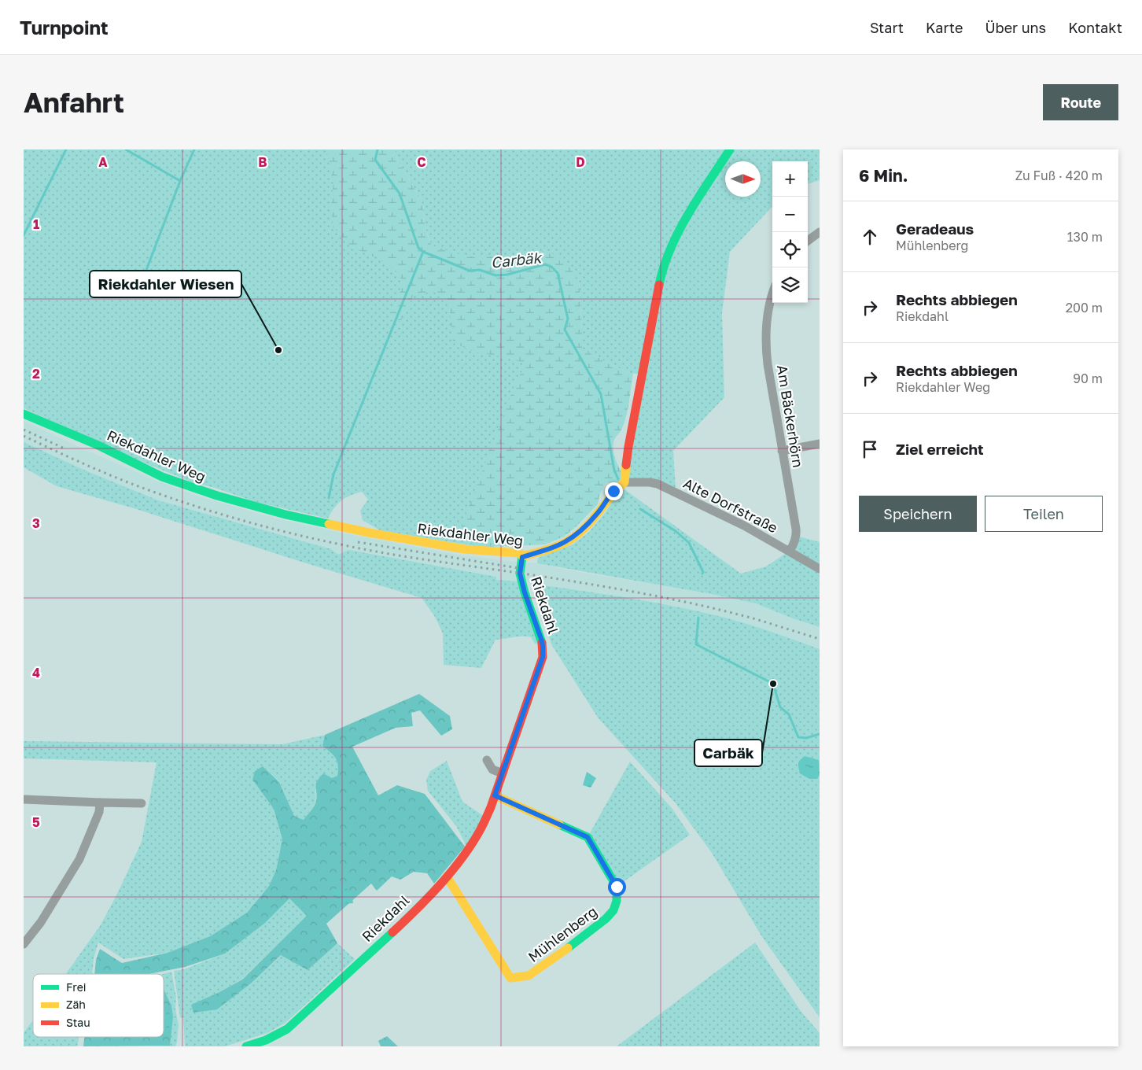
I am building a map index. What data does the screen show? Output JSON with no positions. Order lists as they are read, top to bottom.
{
  "streets": {
    "street": [
      "Am Bäckerhörn",
      "Riekdahler Weg",
      "Alte Dorfstraße",
      "Riekdahl",
      "Mühlenberg"
    ]
  },
  "crossings": [
    ["Am Bäckerhörn", "Alte Dorfstraße"],
    ["Riekdahler Weg", "Alte Dorfstraße"],
    ["Riekdahler Weg", "Riekdahl"],
    ["Riekdahl", "Mühlenberg"]
  ],
  "water": ["Carbäk"],
  "places": ["Riekdahler Wiesen", "Carbäk"],
  "legend": ["Frei", "Zäh", "Stau"],
  "north": "right",
  "page": {
    "header": "Turnpoint",
    "nav": [
      "Start",
      "Karte",
      "Über uns",
      "Kontakt"
    ],
    "buttons": [
      "Route",
      ["Speichern", "Teilen"]
    ],
    "title": "Anfahrt",
    "heading": ["6 Min.", "Zu Fuß · 420 m"],
    "map_buttons": ["+", "−"],
    "list": [
      ["Geradeaus", "Mühlenberg", "130 m"],
      ["Rechts abbiegen", "Riekdahl", "200 m"],
      ["Rechts abbiegen", "Riekdahler Weg", "90 m"],
      "Ziel erreicht"
    ]
  },
  "grid": {
    "columns": [
      "A",
      "B",
      "C",
      "D"
    ],
    "rows": [
      "1",
      "2",
      "3",
      "4",
      "5"
    ]
  }
}
